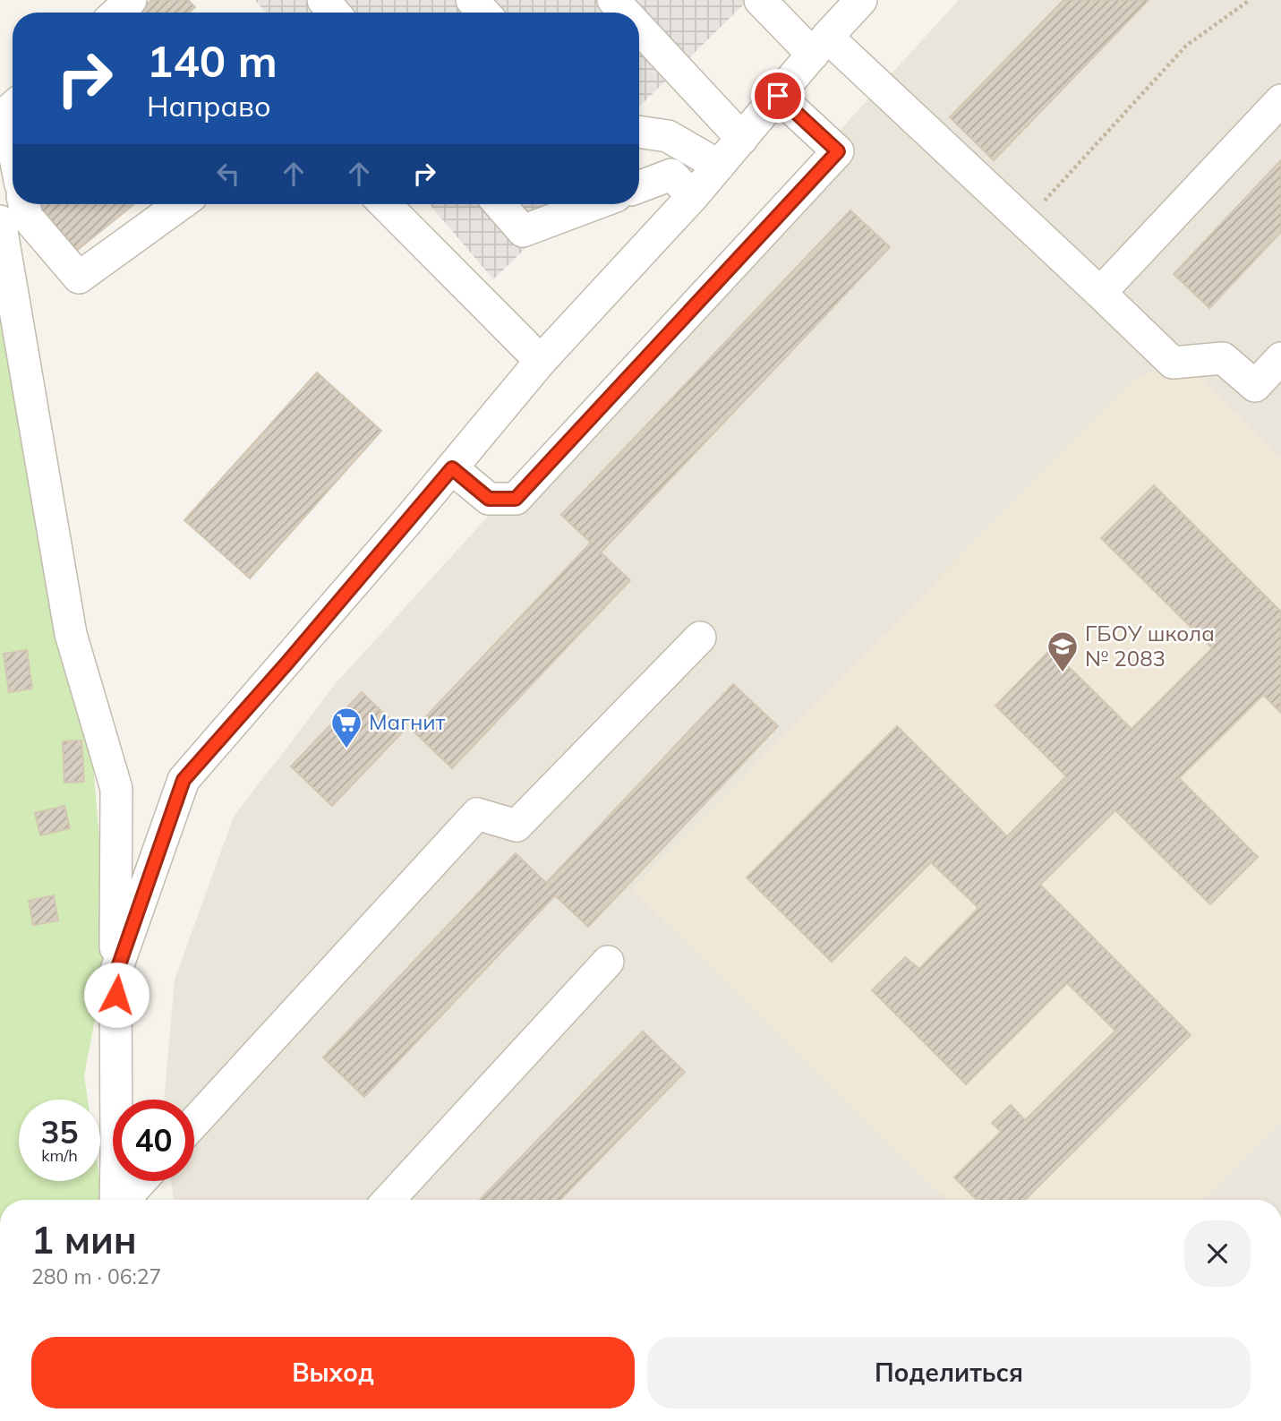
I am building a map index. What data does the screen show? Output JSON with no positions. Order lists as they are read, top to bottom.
{
  "places": {
    "school or university": ["ГБОУ школа № 2083"],
    "supermarket": ["Магнит"]
  },
  "page": {
    "turn": ["140 m", "Направо"],
    "speed": "35 km/h",
    "limit": "40",
    "heading": ["1 мин", "280 m · 06:27"],
    "buttons": ["Выход", "Поделиться"]
  }
}
